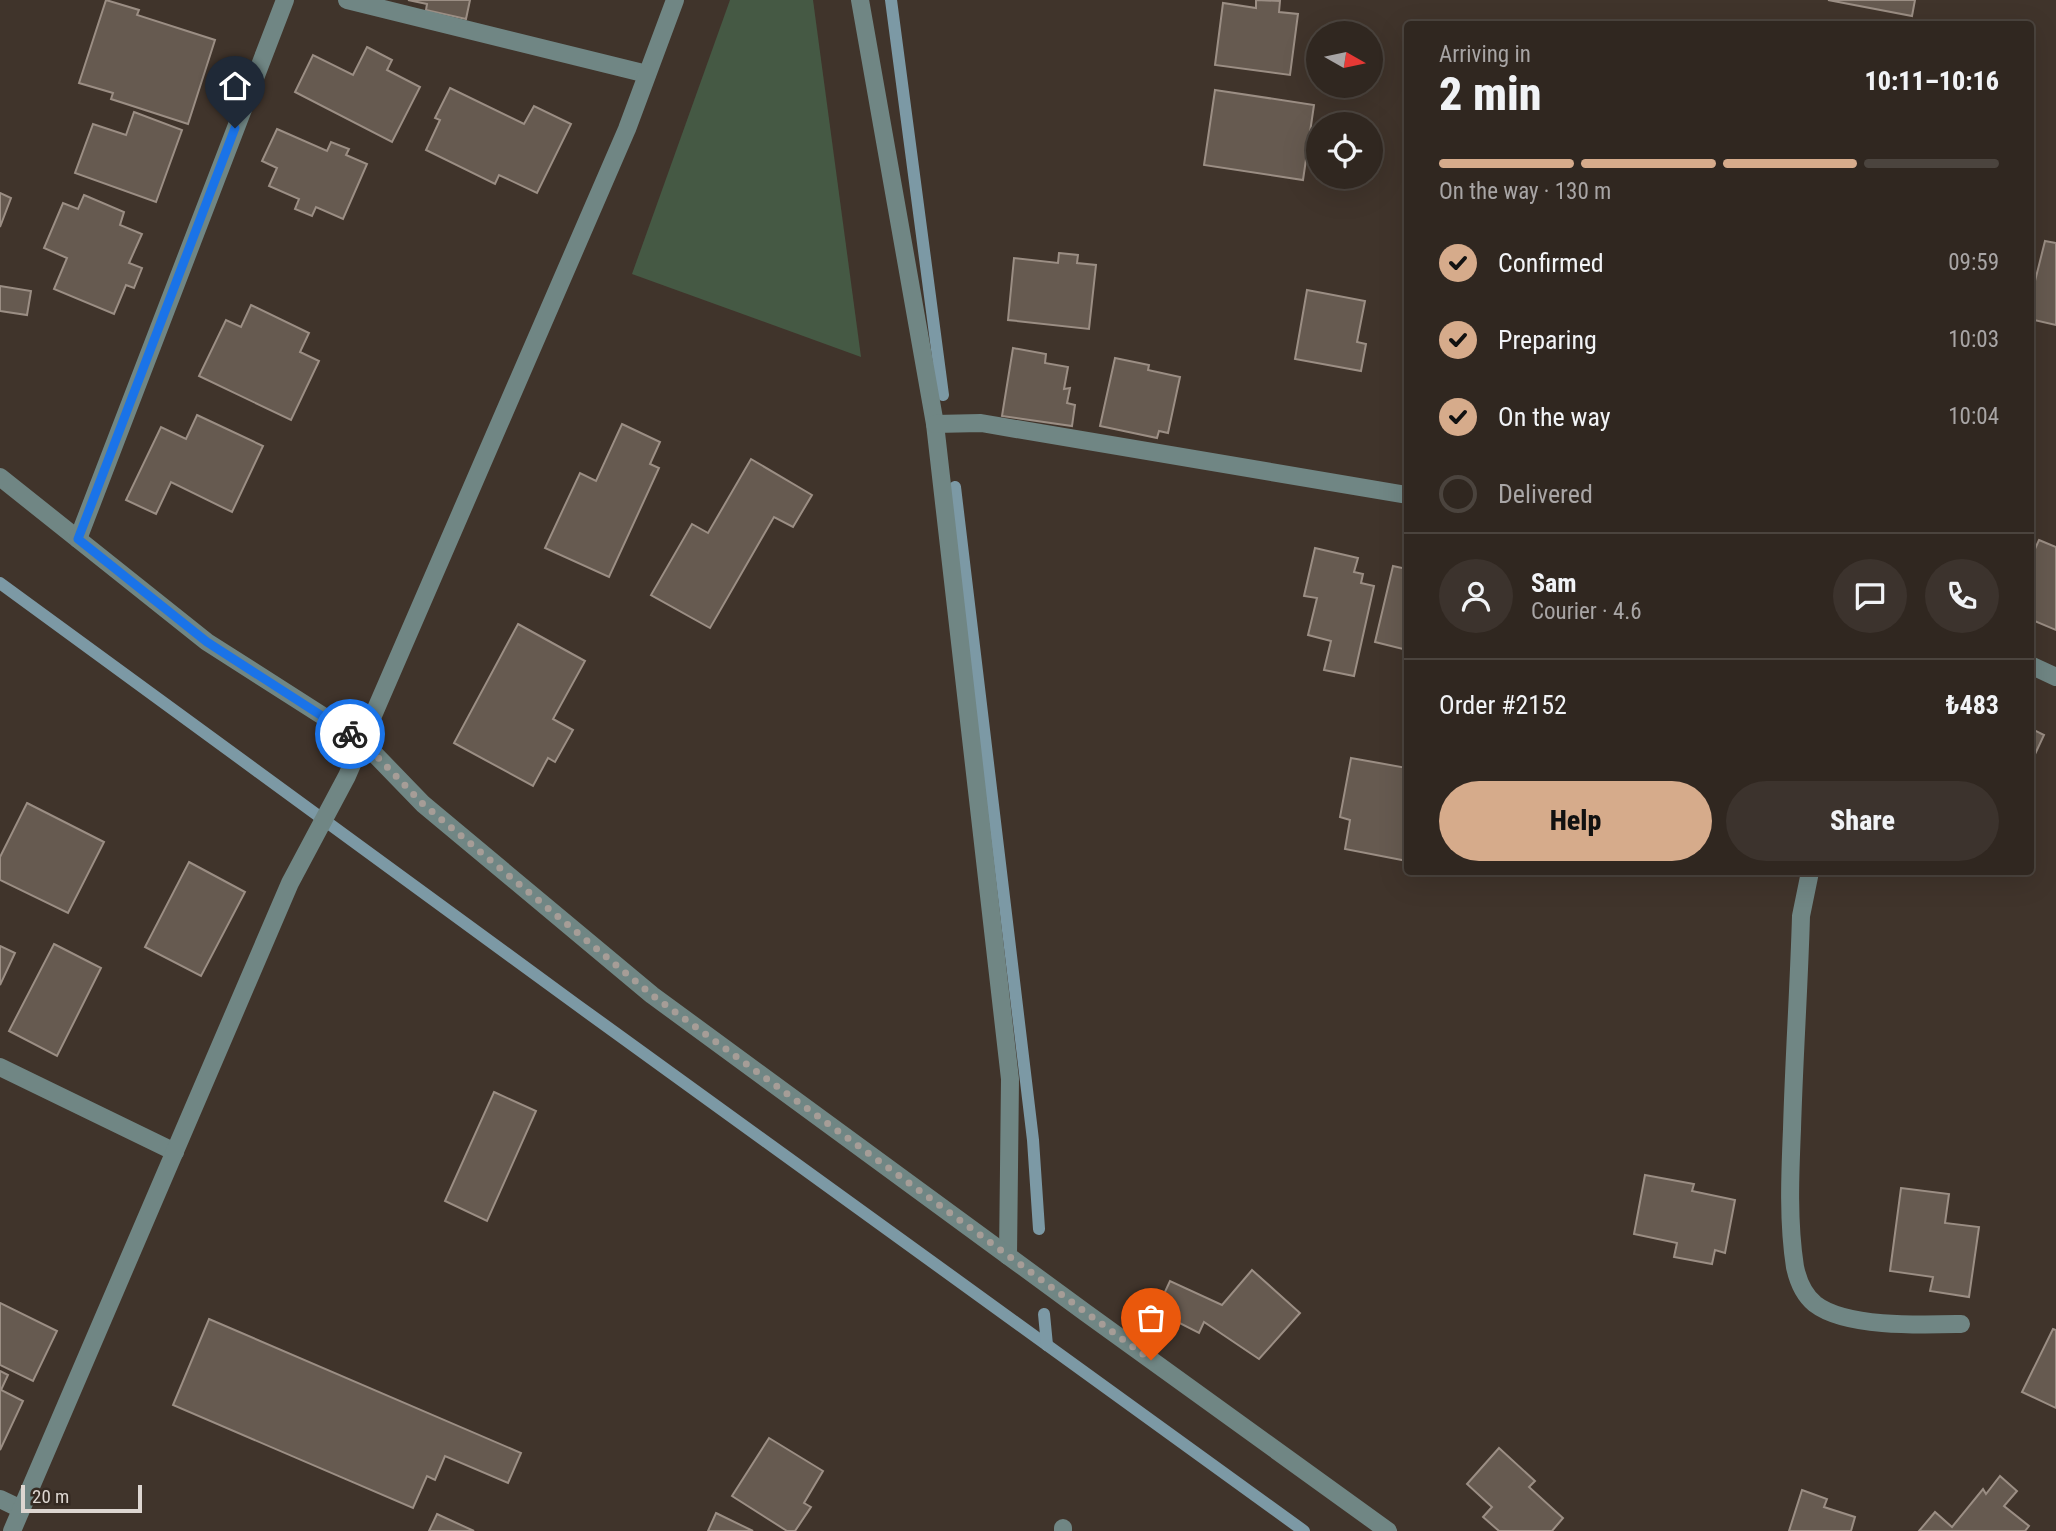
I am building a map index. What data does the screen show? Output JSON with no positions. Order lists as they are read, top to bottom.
{
  "scale_bar": "20 m",
  "north": "right",
  "page": {
    "heading": ["2 min", "Arriving in", "10:11–10:16"],
    "panel": [
      "Sam",
      "Courier · 4.6",
      "Order #2152",
      "₺483"
    ],
    "bar": "On the way · 130 m",
    "list": [
      ["Confirmed", "09:59"],
      ["Preparing", "10:03"],
      ["On the way", "10:04"],
      "Delivered"
    ],
    "buttons": ["Help", "Share"],
    "scale": "20 m"
  }
}
